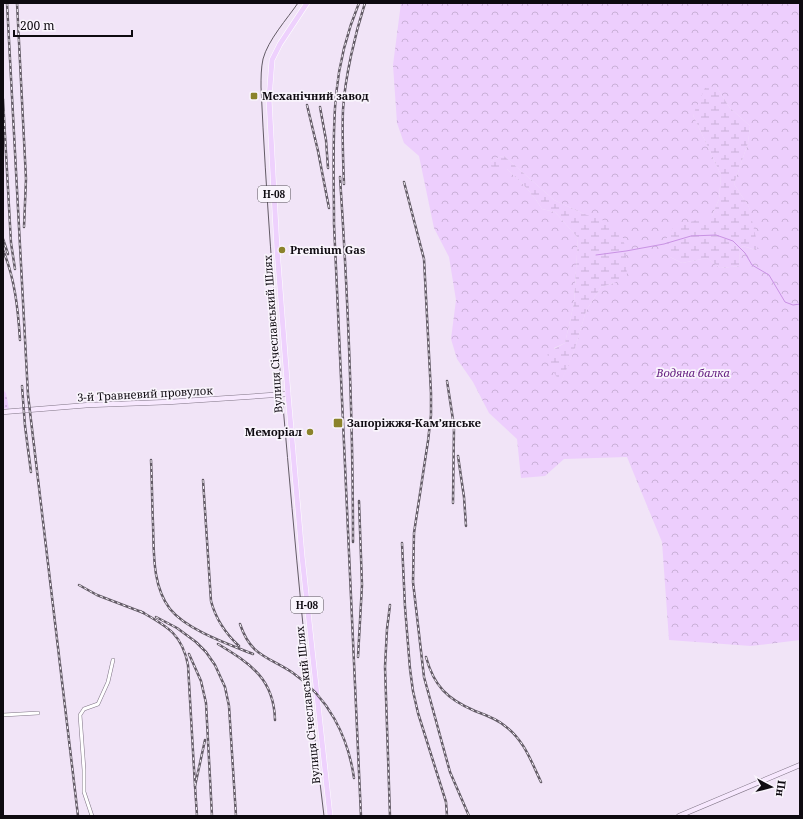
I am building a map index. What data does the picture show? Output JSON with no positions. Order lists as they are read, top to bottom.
{
  "streets": {
    "main road": ["Н-08", "Вулиця Січеславський Шлях", "3-й Травневий провулок"]
  },
  "crossings": [
    ["Вулиця Січеславський Шлях", "3-й Травневий провулок"]
  ],
  "parks": ["Водяна балка"],
  "places": {
    "transit": ["Механічний завод", "Запоріжжя-Кам’янське"],
    "other": ["Premium Gas", "Меморіал"]
  },
  "scale_bar": "200 m",
  "north": "right"
}
